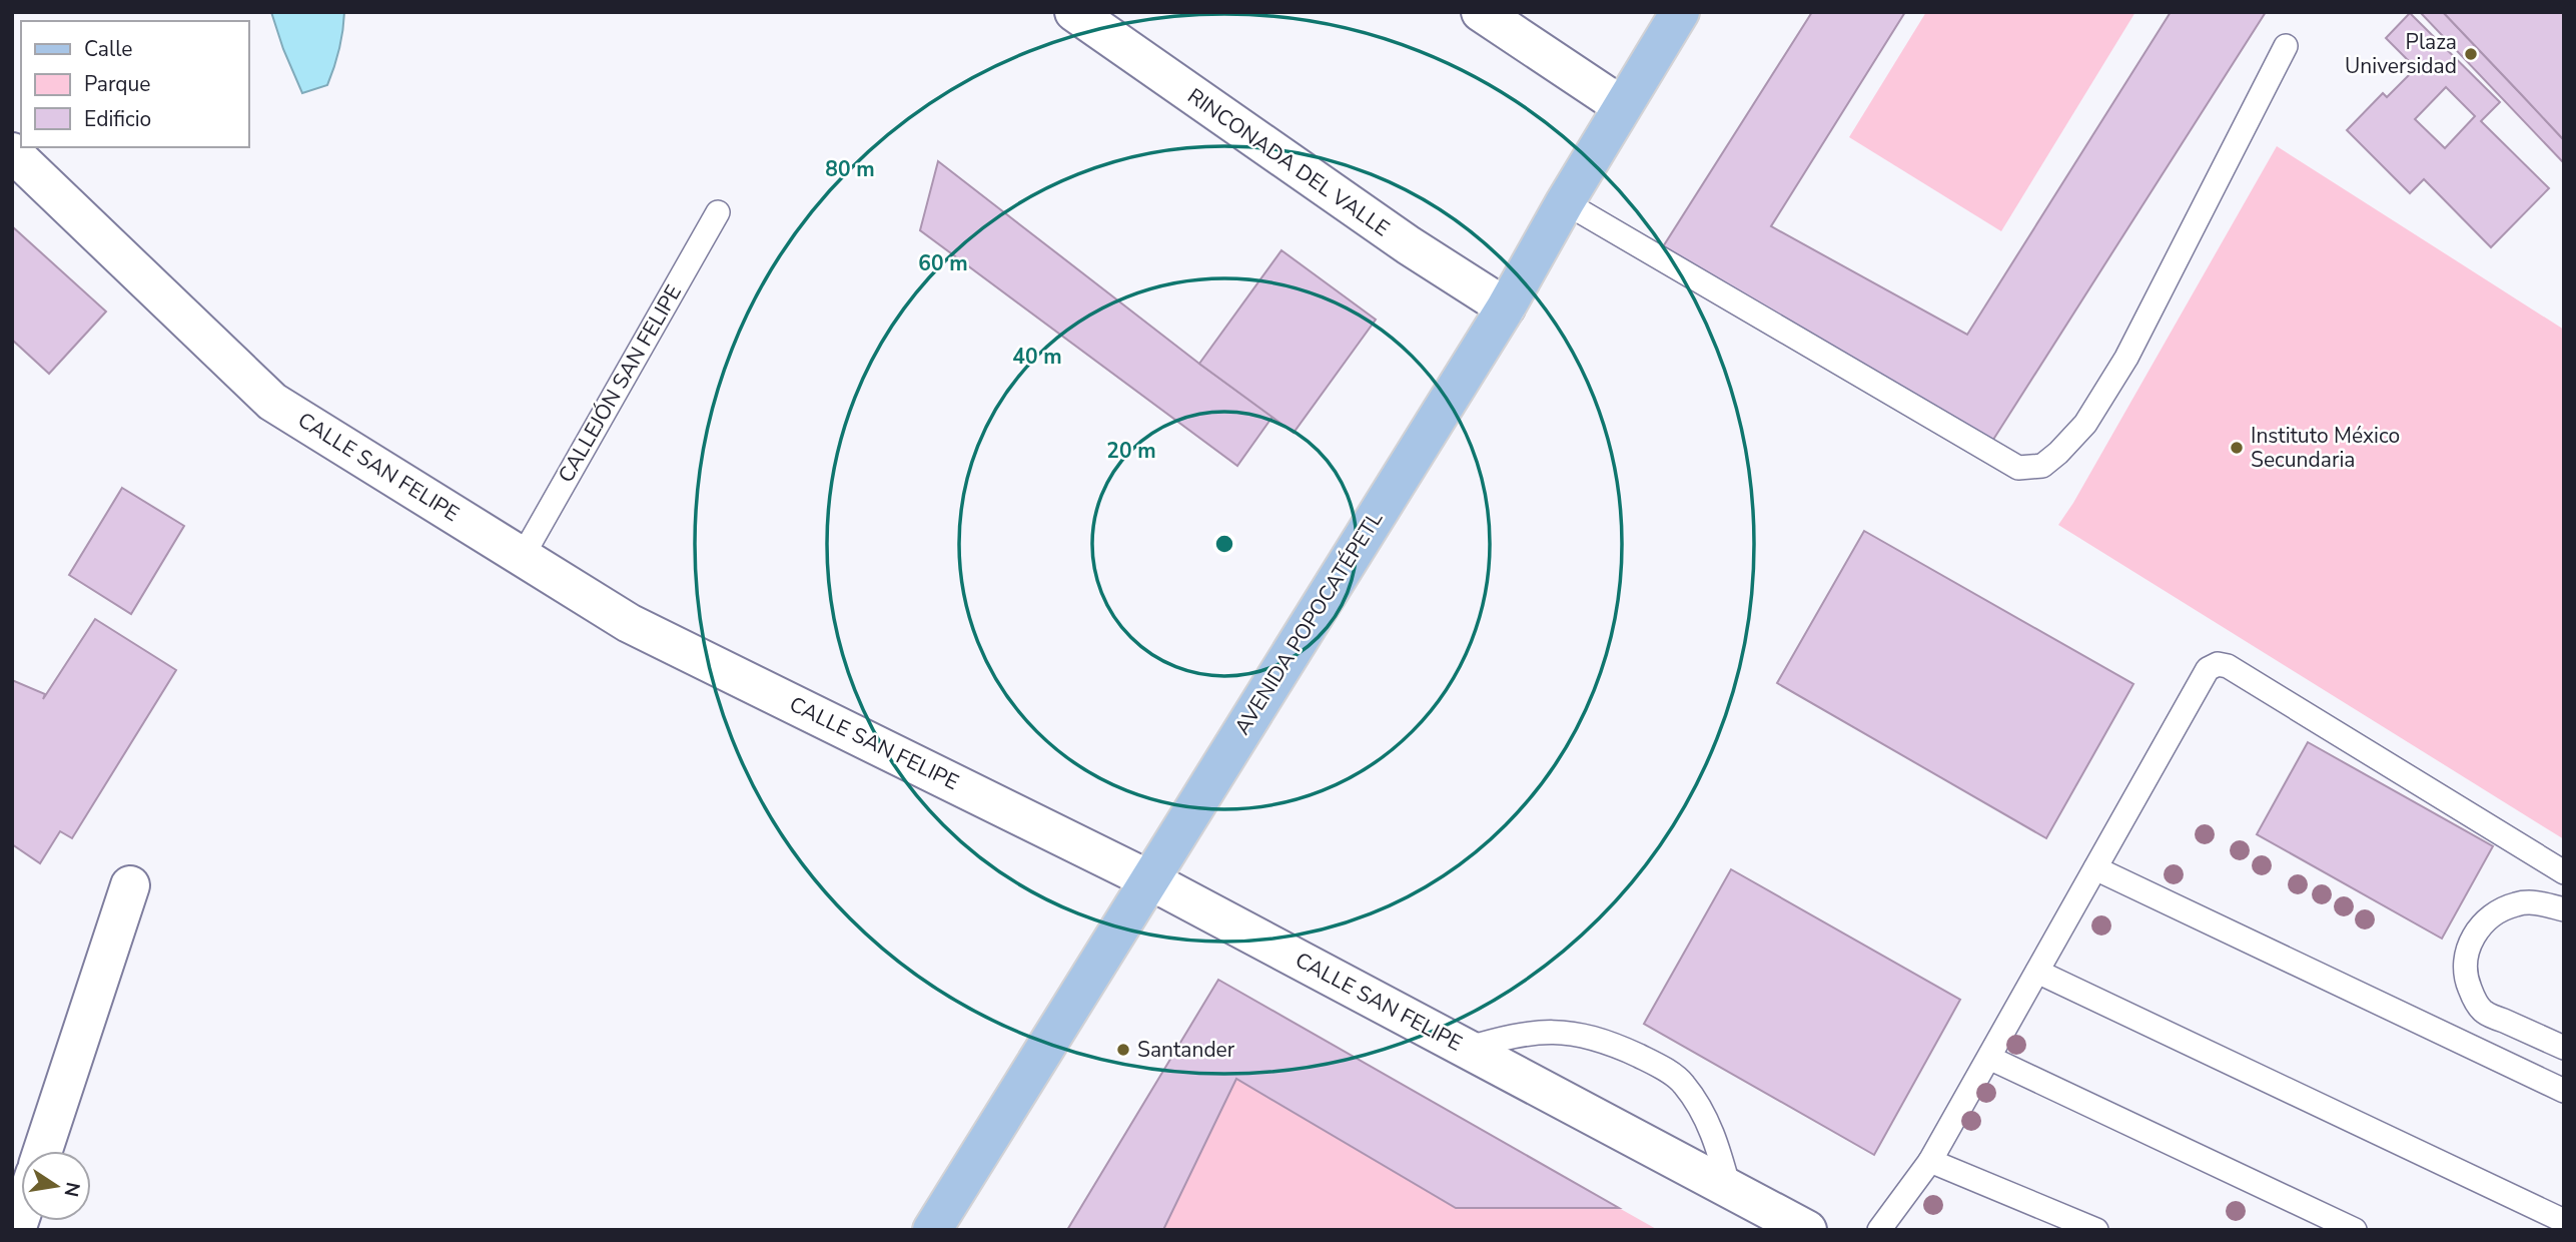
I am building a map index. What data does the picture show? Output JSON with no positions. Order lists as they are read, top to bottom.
{
  "streets": {
    "main road": ["AVENIDA POPOCATÉPETL"],
    "street": ["RINCONADA DEL VALLE", "CALLE SAN FELIPE"],
    "lane": ["CALLEJÓN SAN FELIPE"]
  },
  "crossings": [
    ["RINCONADA DEL VALLE", "AVENIDA POPOCATÉPETL"],
    ["CALLEJÓN SAN FELIPE", "CALLE SAN FELIPE"],
    ["CALLE SAN FELIPE", "AVENIDA POPOCATÉPETL"]
  ],
  "places": ["Plaza Universidad", "Instituto México Secundaria", "Santander"],
  "legend": ["Calle", "Parque", "Edificio"],
  "north": "right",
  "rings": [
    "80 m",
    "60 m",
    "40 m",
    "20 m"
  ]
}
